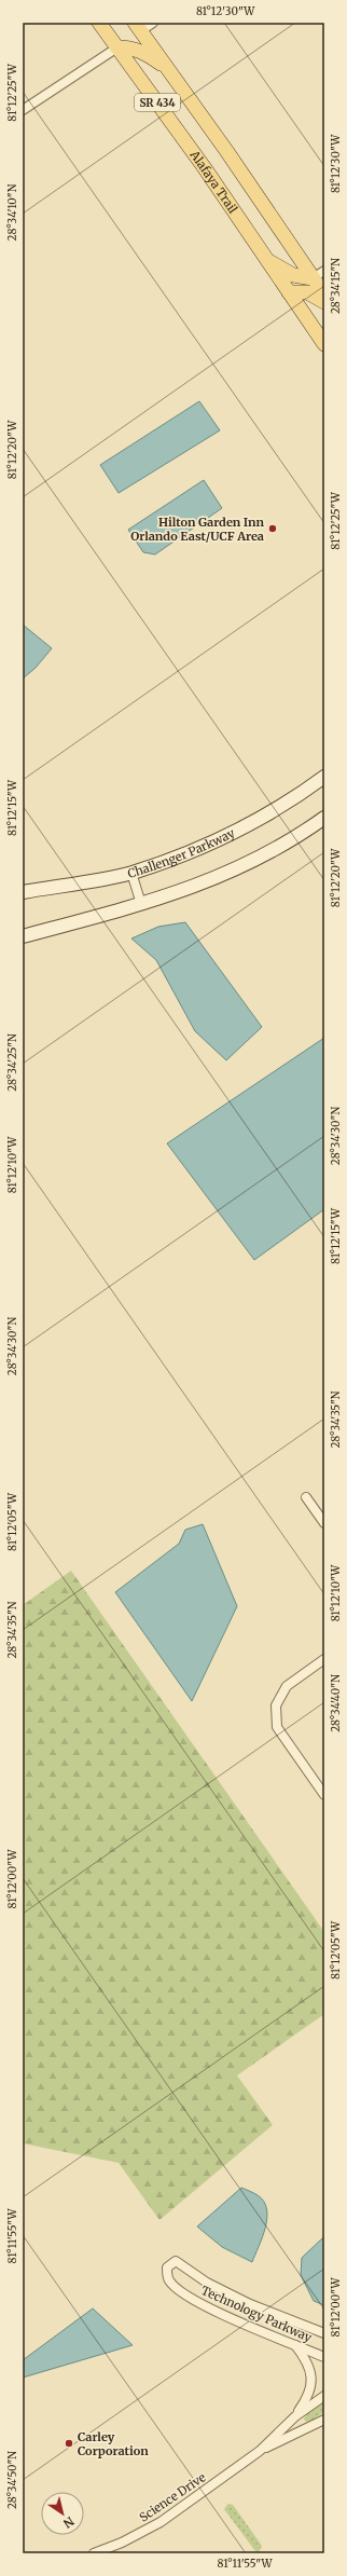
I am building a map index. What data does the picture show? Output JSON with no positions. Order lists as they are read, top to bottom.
{
  "streets": {
    "main road": ["SR 434", "Alafaya Trail", "Challenger Parkway"],
    "street": ["Technology Parkway", "Science Drive"]
  },
  "places": ["Hilton Garden Inn Orlando East/UCF Area", "Carley Corporation"],
  "north": "bottom right",
  "coordinates": [
    "81°12'30\"W",
    "81°12'25\"W",
    "28°34'10\"N",
    "28°34'15\"N",
    "81°12'20\"W",
    "81°12'15\"W",
    "28°34'25\"N",
    "28°34'30\"N",
    "81°12'10\"W",
    "28°34'35\"N",
    "81°12'05\"W",
    "28°34'40\"N",
    "81°12'00\"W",
    "81°11'55\"W",
    "28°34'50\"N"
  ]
}
